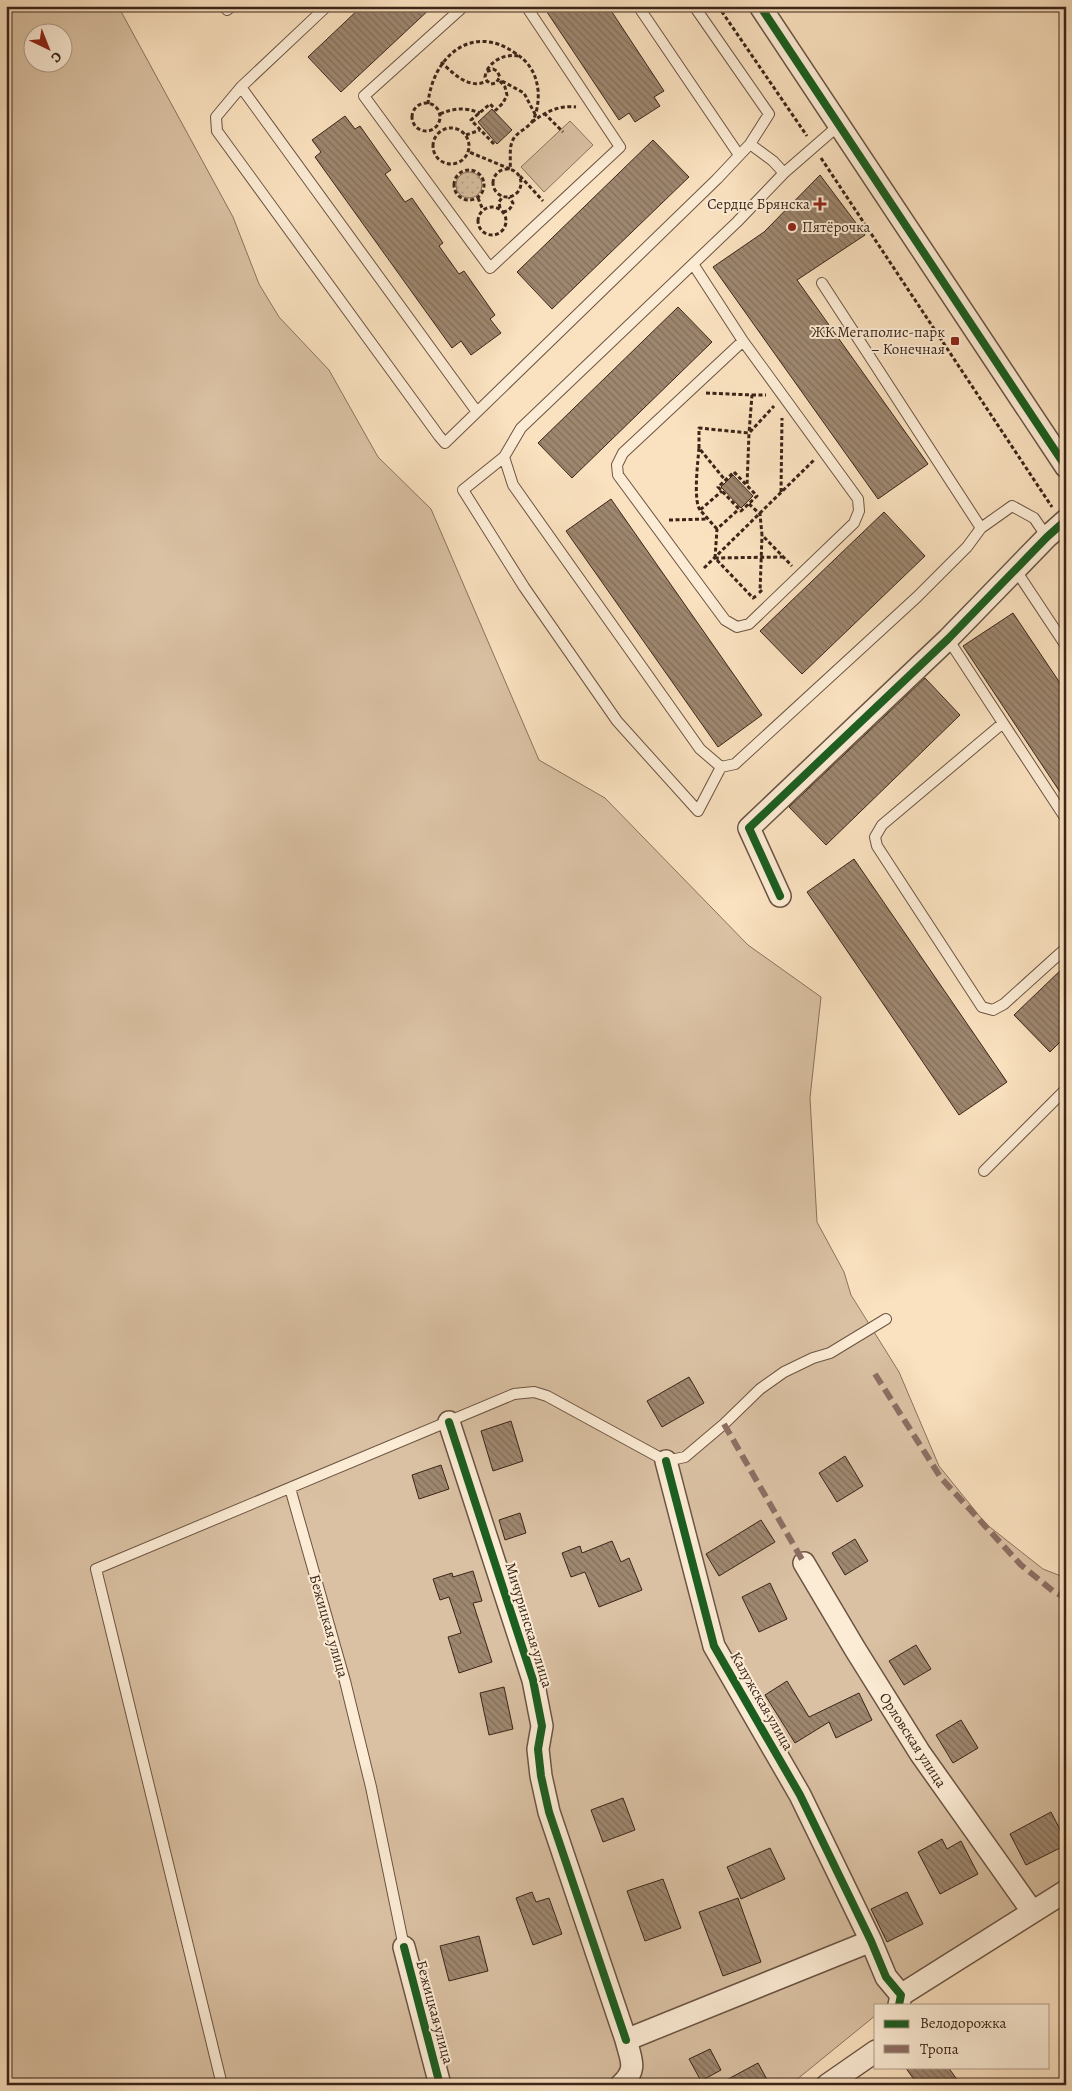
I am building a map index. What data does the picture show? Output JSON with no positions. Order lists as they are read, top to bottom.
{
  "streets": {
    "street": [
      "Мичуринская улица",
      "Бежицкая улица",
      "Калужская улица",
      "Орловская улица"
    ]
  },
  "places": {
    "health": ["Сердце Брянска"],
    "other": ["Пятёрочка"],
    "transit": ["ЖК Мегаполис-парк – Конечная"]
  },
  "legend": ["Велодорожка", "Тропа"],
  "north": "bottom right"
}
